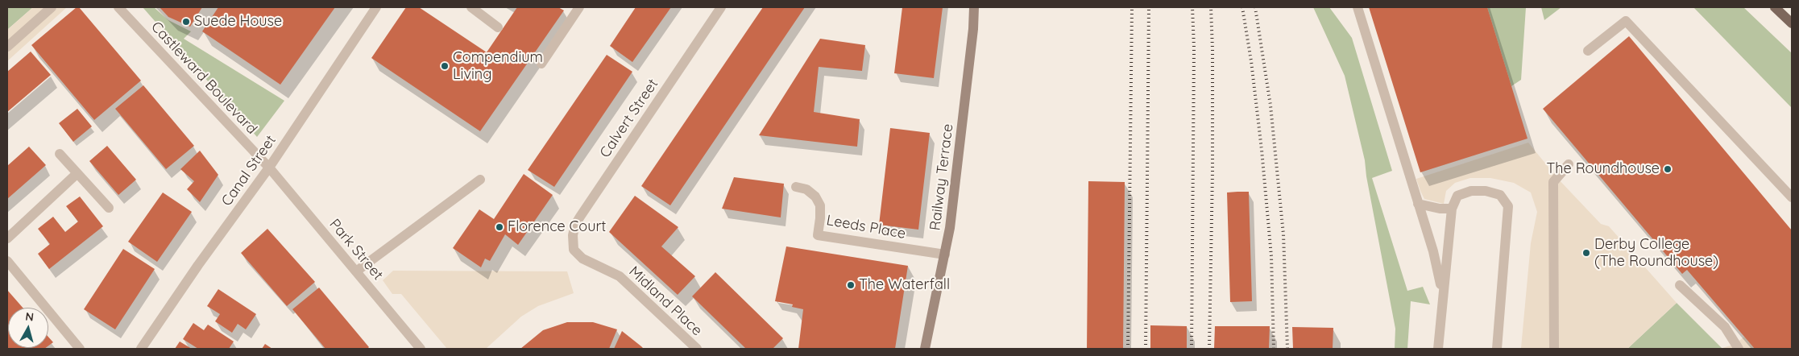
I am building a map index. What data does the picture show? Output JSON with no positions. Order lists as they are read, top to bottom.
{
  "streets": {
    "main road": ["Railway Terrace"],
    "street": [
      "Castleward Boulevard",
      "Calvert Street",
      "Canal Street",
      "Leeds Place",
      "Park Street",
      "Midland Place"
    ]
  },
  "crossings": [
    ["Castleward Boulevard", "Canal Street"],
    ["Castleward Boulevard", "Park Street"],
    ["Calvert Street", "Midland Place"],
    ["Canal Street", "Park Street"],
    ["Railway Terrace", "Leeds Place"]
  ],
  "places": [
    "Suede House",
    "Compendium Living",
    "The Roundhouse",
    "Florence Court",
    "Derby College (The Roundhouse)",
    "The Waterfall"
  ],
  "north": "top"
}
